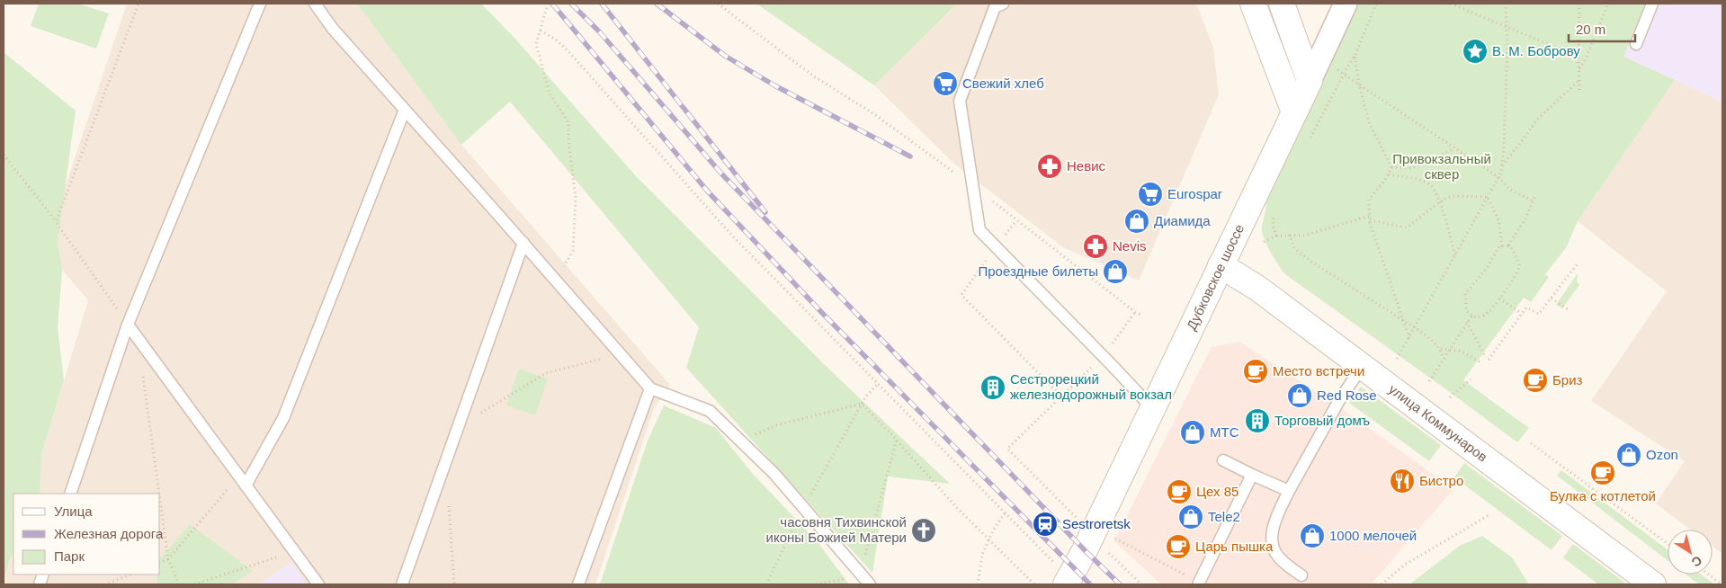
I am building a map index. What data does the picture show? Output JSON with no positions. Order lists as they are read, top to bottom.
{
  "streets": {
    "main road": ["Дубковское шоссе", "улица Коммунаров"]
  },
  "crossings": [
    ["Дубковское шоссе", "улица Коммунаров"]
  ],
  "parks": ["Привокзальный сквер"],
  "places": {
    "place": ["В. М. Боброву"],
    "supermarket": ["Свежий хлеб", "Eurospar"],
    "pharmacy": ["Невис", "Nevis"],
    "shop": [
      "Диамида",
      "Проездные билеты",
      "Red Rose",
      "МТС",
      "Ozon",
      "Tele2",
      "1000 мелочей"
    ],
    "cafe": [
      "Место встречи",
      "Бриз",
      "Булка с котлетой",
      "Цех 85",
      "Царь пышка"
    ],
    "building": ["Сестрорецкий железнодорожный вокзал", "Торговый домъ"],
    "restaurant": ["Бистро"],
    "station": ["Sestroretsk"],
    "church": ["часовня Тихвинской иконы Божией Матери"]
  },
  "legend": ["Улица", "Железная дорога", "Парк"],
  "scale_bar": "20 m",
  "north": "bottom right"
}
